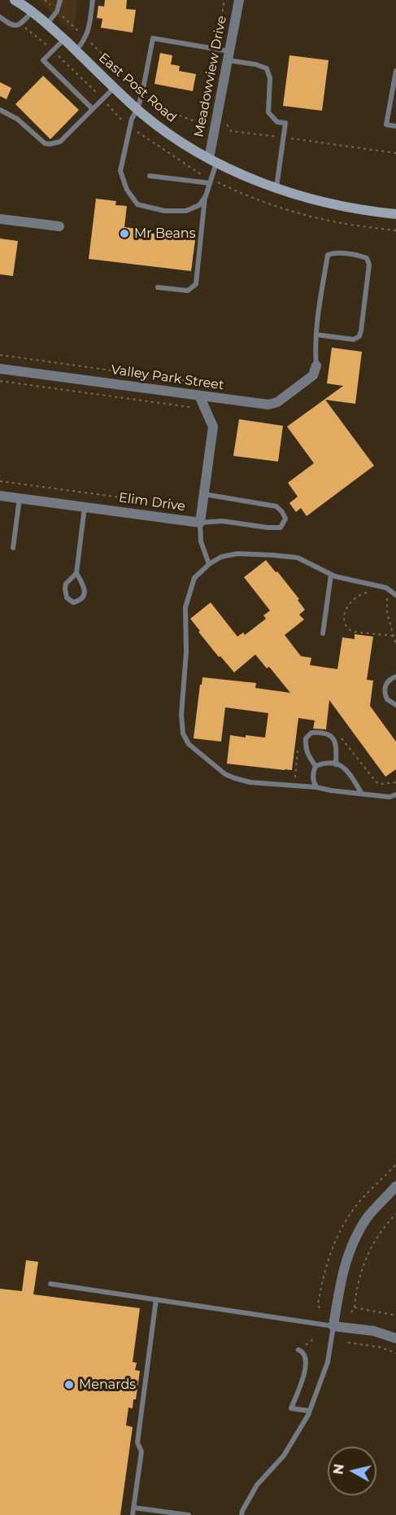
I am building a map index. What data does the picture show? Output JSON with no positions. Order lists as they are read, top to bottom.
{
  "streets": {
    "street": [
      "Meadowview Drive",
      "East Post Road",
      "Valley Park Street",
      "Elim Drive"
    ]
  },
  "crossings": [
    ["Meadowview Drive", "East Post Road"],
    ["Valley Park Street", "Elim Drive"]
  ],
  "places": ["Mr Beans", "Menards"],
  "north": "left"
}
